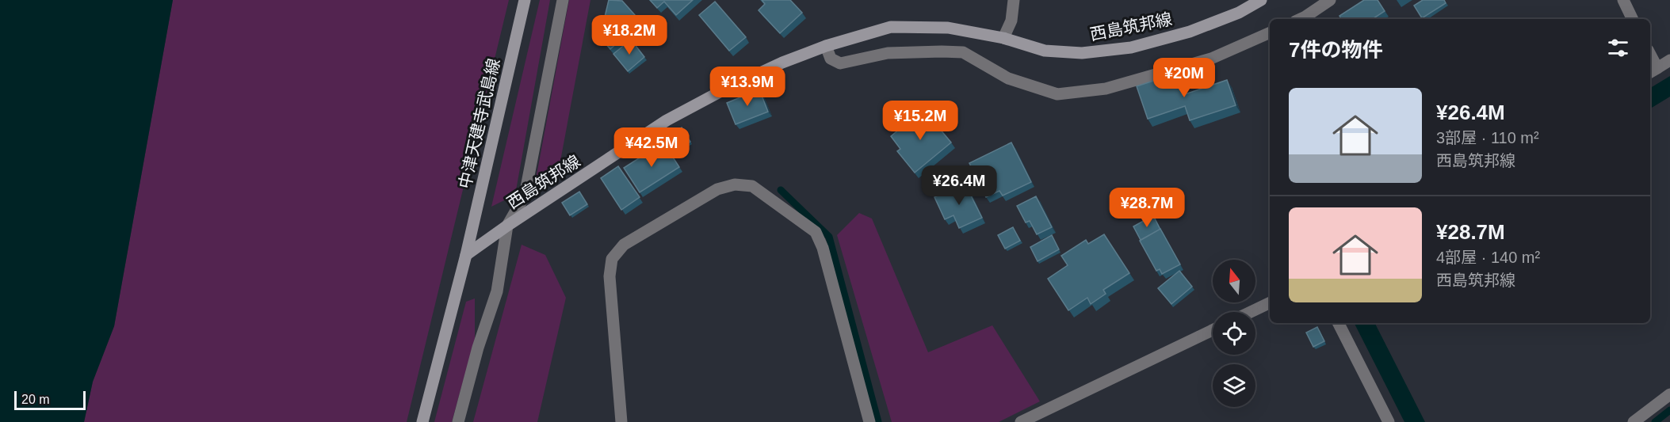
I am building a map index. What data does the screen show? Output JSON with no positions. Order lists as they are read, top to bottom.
{
  "streets": {
    "main road": ["西島筑邦線", "中津天建寺武島線"]
  },
  "crossings": [
    ["西島筑邦線", "中津天建寺武島線"]
  ],
  "scale_bar": "20 m",
  "north": "top",
  "page": {
    "price": [
      "¥18.2M",
      "¥20M",
      "¥13.9M",
      "¥15.2M",
      "¥42.5M",
      "¥26.4M",
      "¥28.7M"
    ],
    "heading": "7件の物件",
    "list": [
      {
        "name": "¥26.4M",
        "note": "3部屋 · 110 m² · 西島筑邦線"
      },
      {
        "name": "¥28.7M",
        "note": "4部屋 · 140 m² · 西島筑邦線"
      }
    ],
    "scale": "20 m"
  }
}
